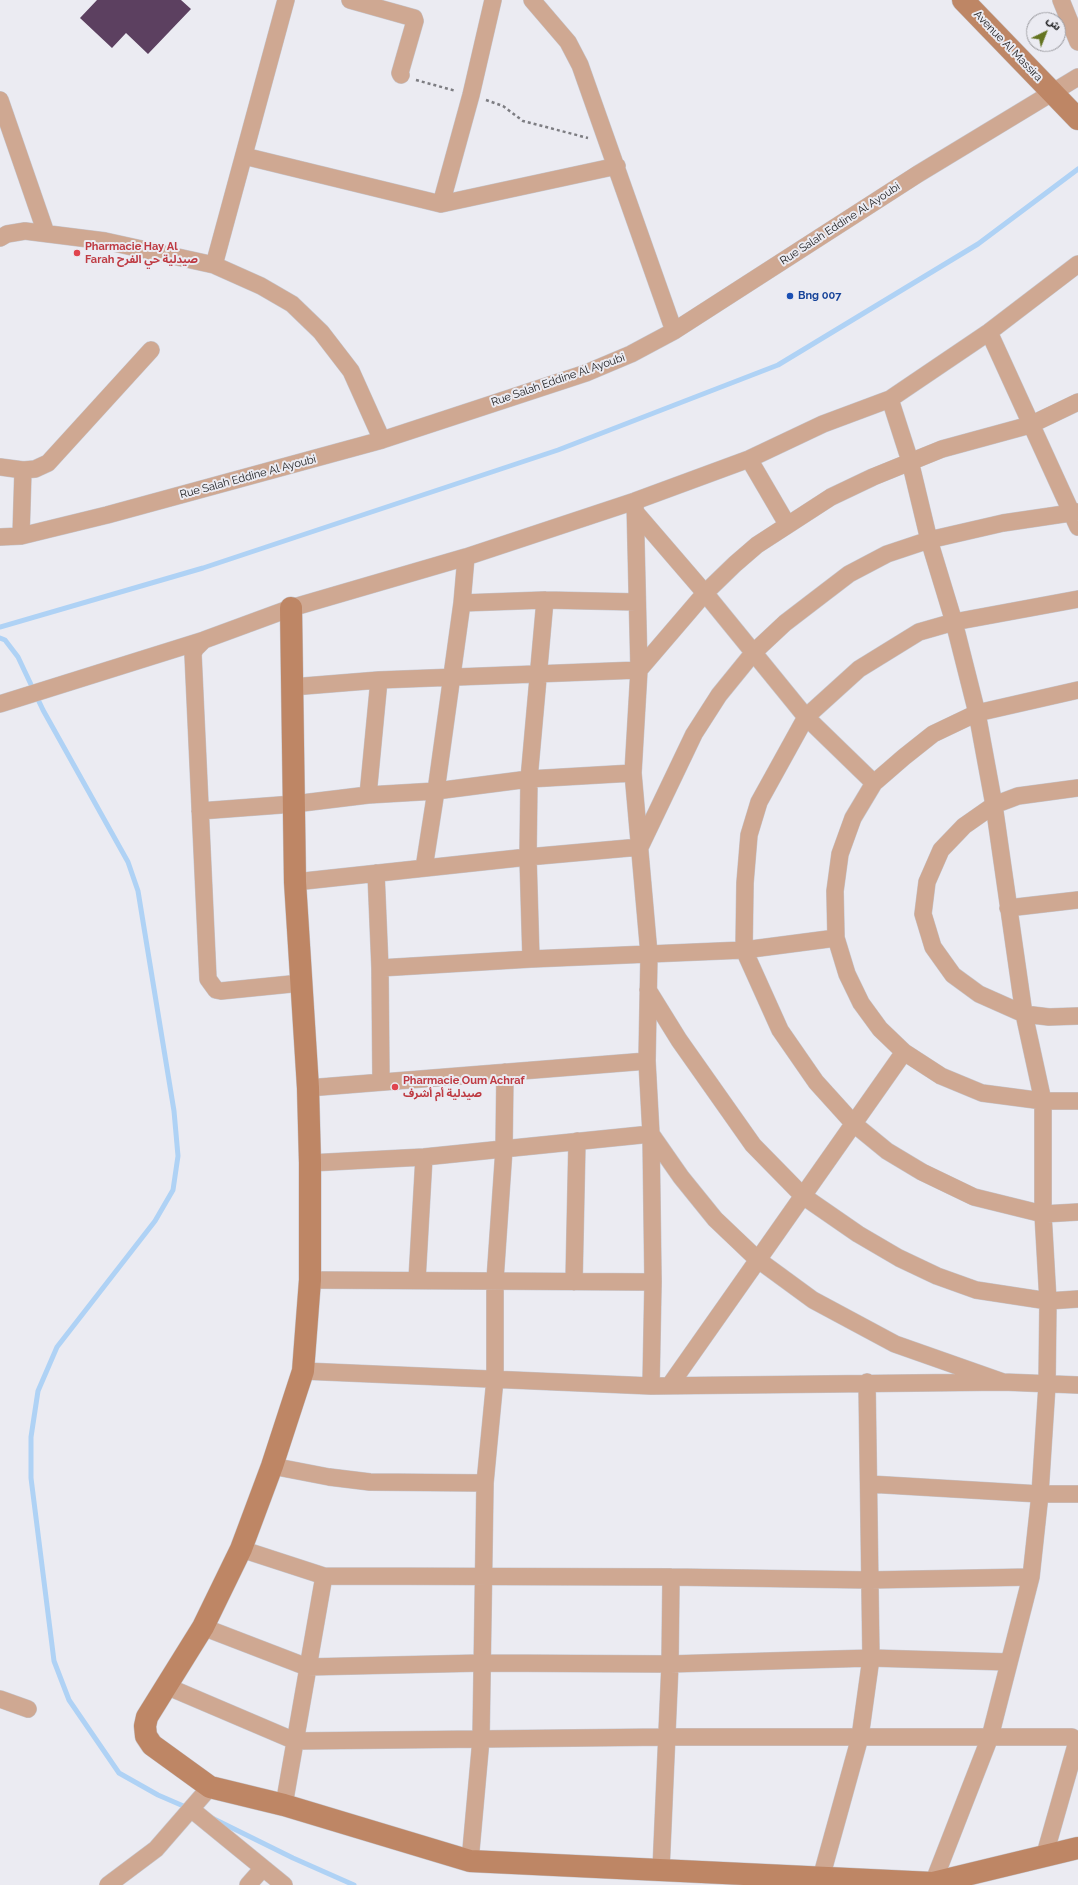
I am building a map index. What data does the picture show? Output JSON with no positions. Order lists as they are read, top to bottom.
{
  "streets": {
    "street": ["Avenue Al Massira", "Rue Salah Eddine Al Ayoubi"]
  },
  "crossings": [
    ["Avenue Al Massira", "Rue Salah Eddine Al Ayoubi"]
  ],
  "places": ["Pharmacie Hay Al Farah صيدلية حي الفرح", "Bng 007", "Pharmacie Oum Achraf صيدلية أم أشرف"],
  "north": "top right"
}
